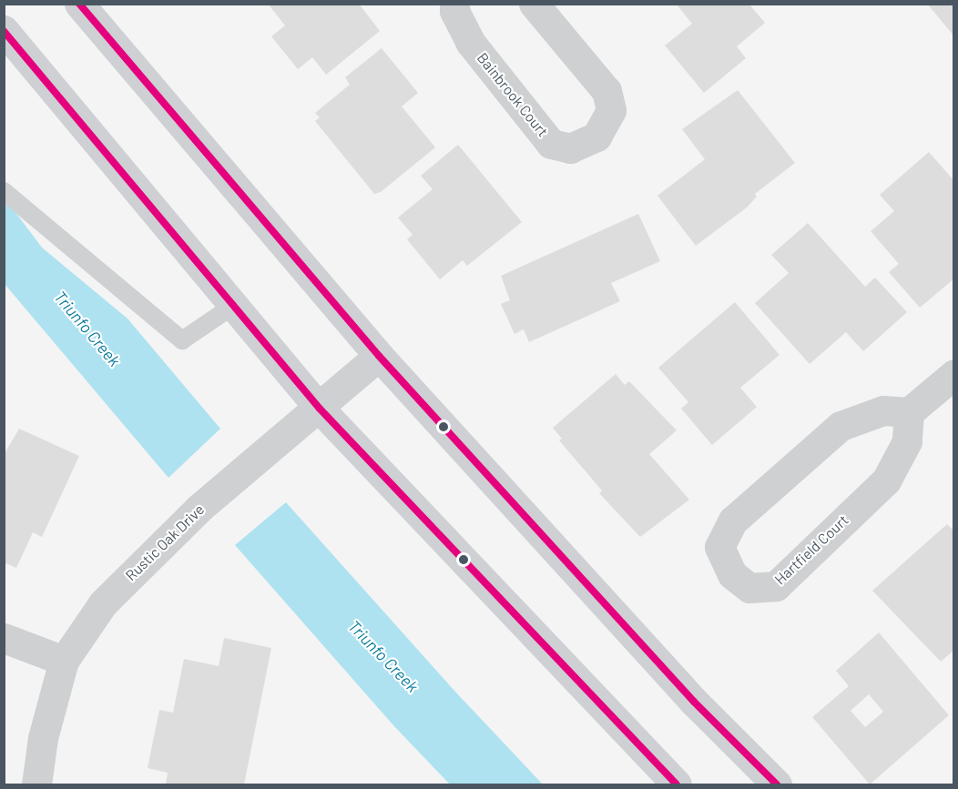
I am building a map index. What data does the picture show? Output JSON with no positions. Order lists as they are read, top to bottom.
{
  "streets": {
    "street": ["Bainbrook Court", "Rustic Oak Drive", "Hartfield Court"]
  },
  "water": ["Triunfo Creek"]
}
